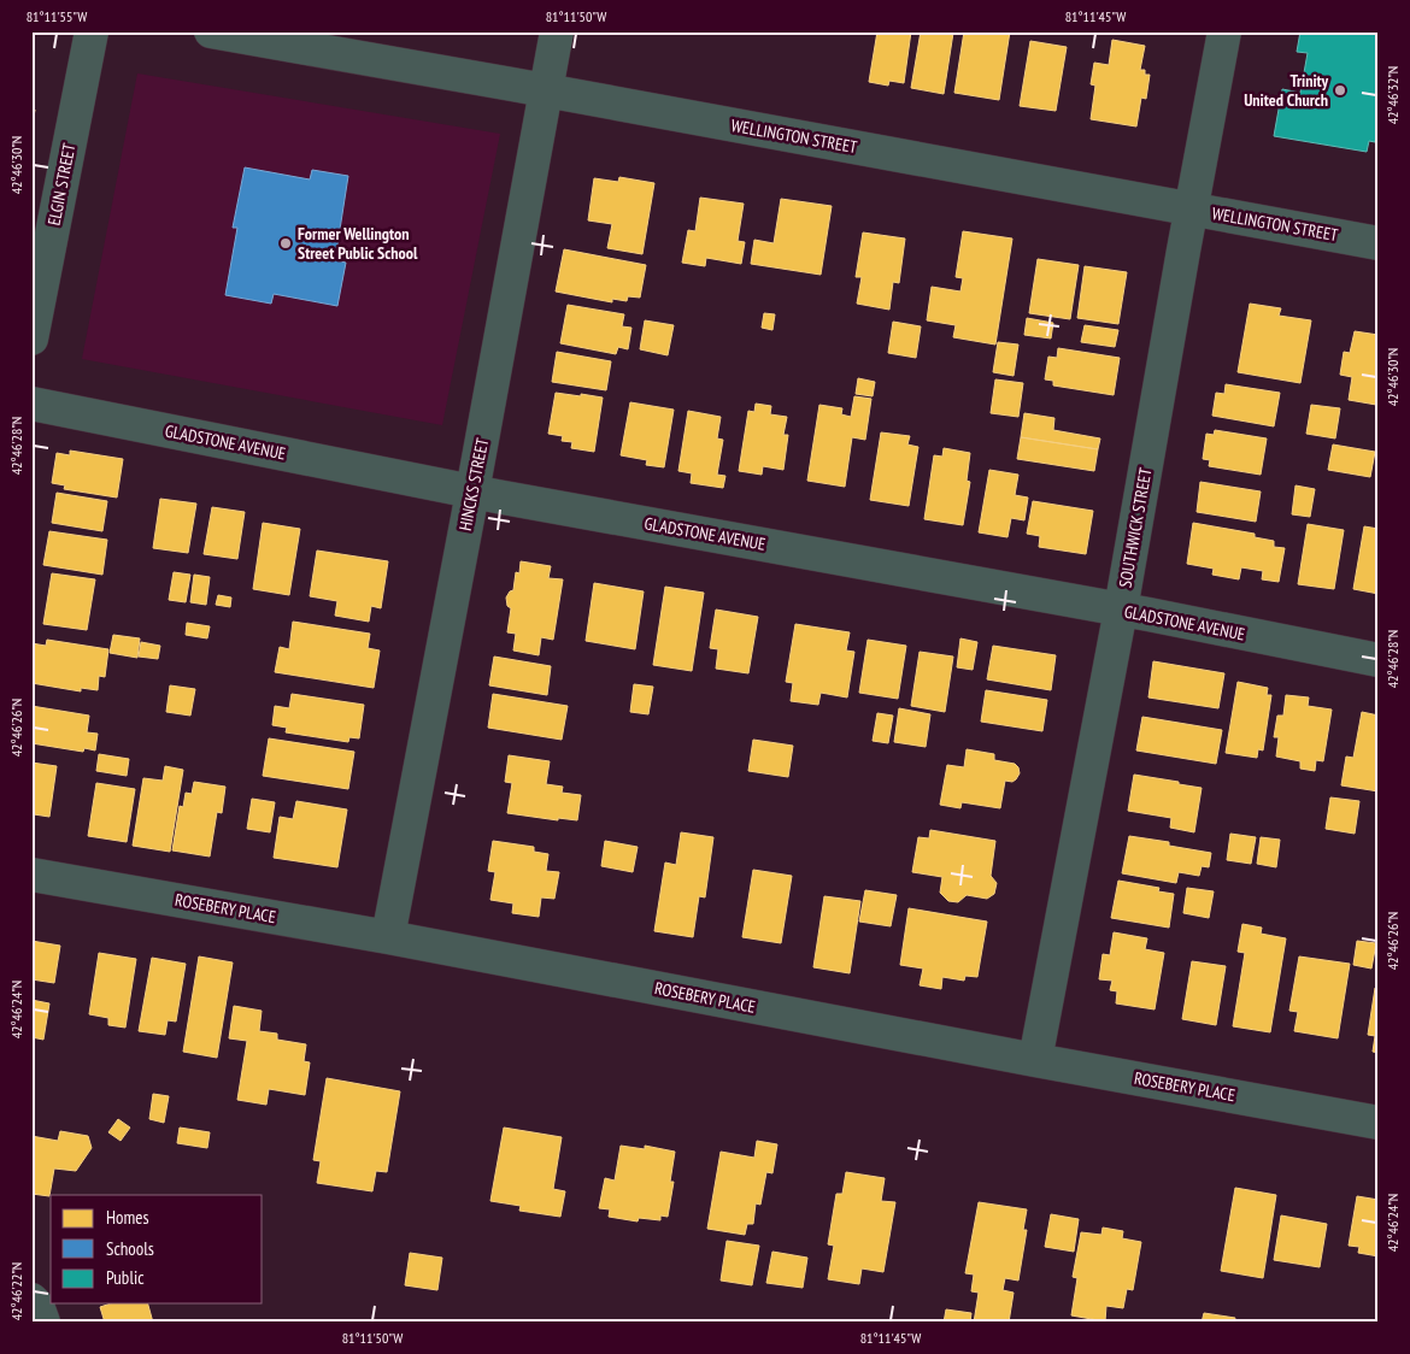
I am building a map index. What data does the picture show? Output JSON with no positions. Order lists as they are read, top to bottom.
{
  "streets": {
    "street": [
      "WELLINGTON STREET",
      "ELGIN STREET",
      "GLADSTONE AVENUE",
      "HINCKS STREET",
      "SOUTHWICK STREET",
      "ROSEBERY PLACE"
    ]
  },
  "crossings": [
    ["WELLINGTON STREET", "HINCKS STREET"],
    ["WELLINGTON STREET", "SOUTHWICK STREET"],
    ["GLADSTONE AVENUE", "HINCKS STREET"],
    ["GLADSTONE AVENUE", "SOUTHWICK STREET"],
    ["HINCKS STREET", "ROSEBERY PLACE"],
    ["SOUTHWICK STREET", "ROSEBERY PLACE"]
  ],
  "places": ["Trinity United Church", "Former Wellington Street Public School"],
  "legend": ["Homes", "Schools", "Public"],
  "coordinates": [
    "81°11'55\"W",
    "81°11'50\"W",
    "81°11'45\"W",
    "42°46'32\"N",
    "42°46'30\"N",
    "42°46'28\"N",
    "42°46'26\"N",
    "42°46'24\"N",
    "42°46'22\"N"
  ]
}
